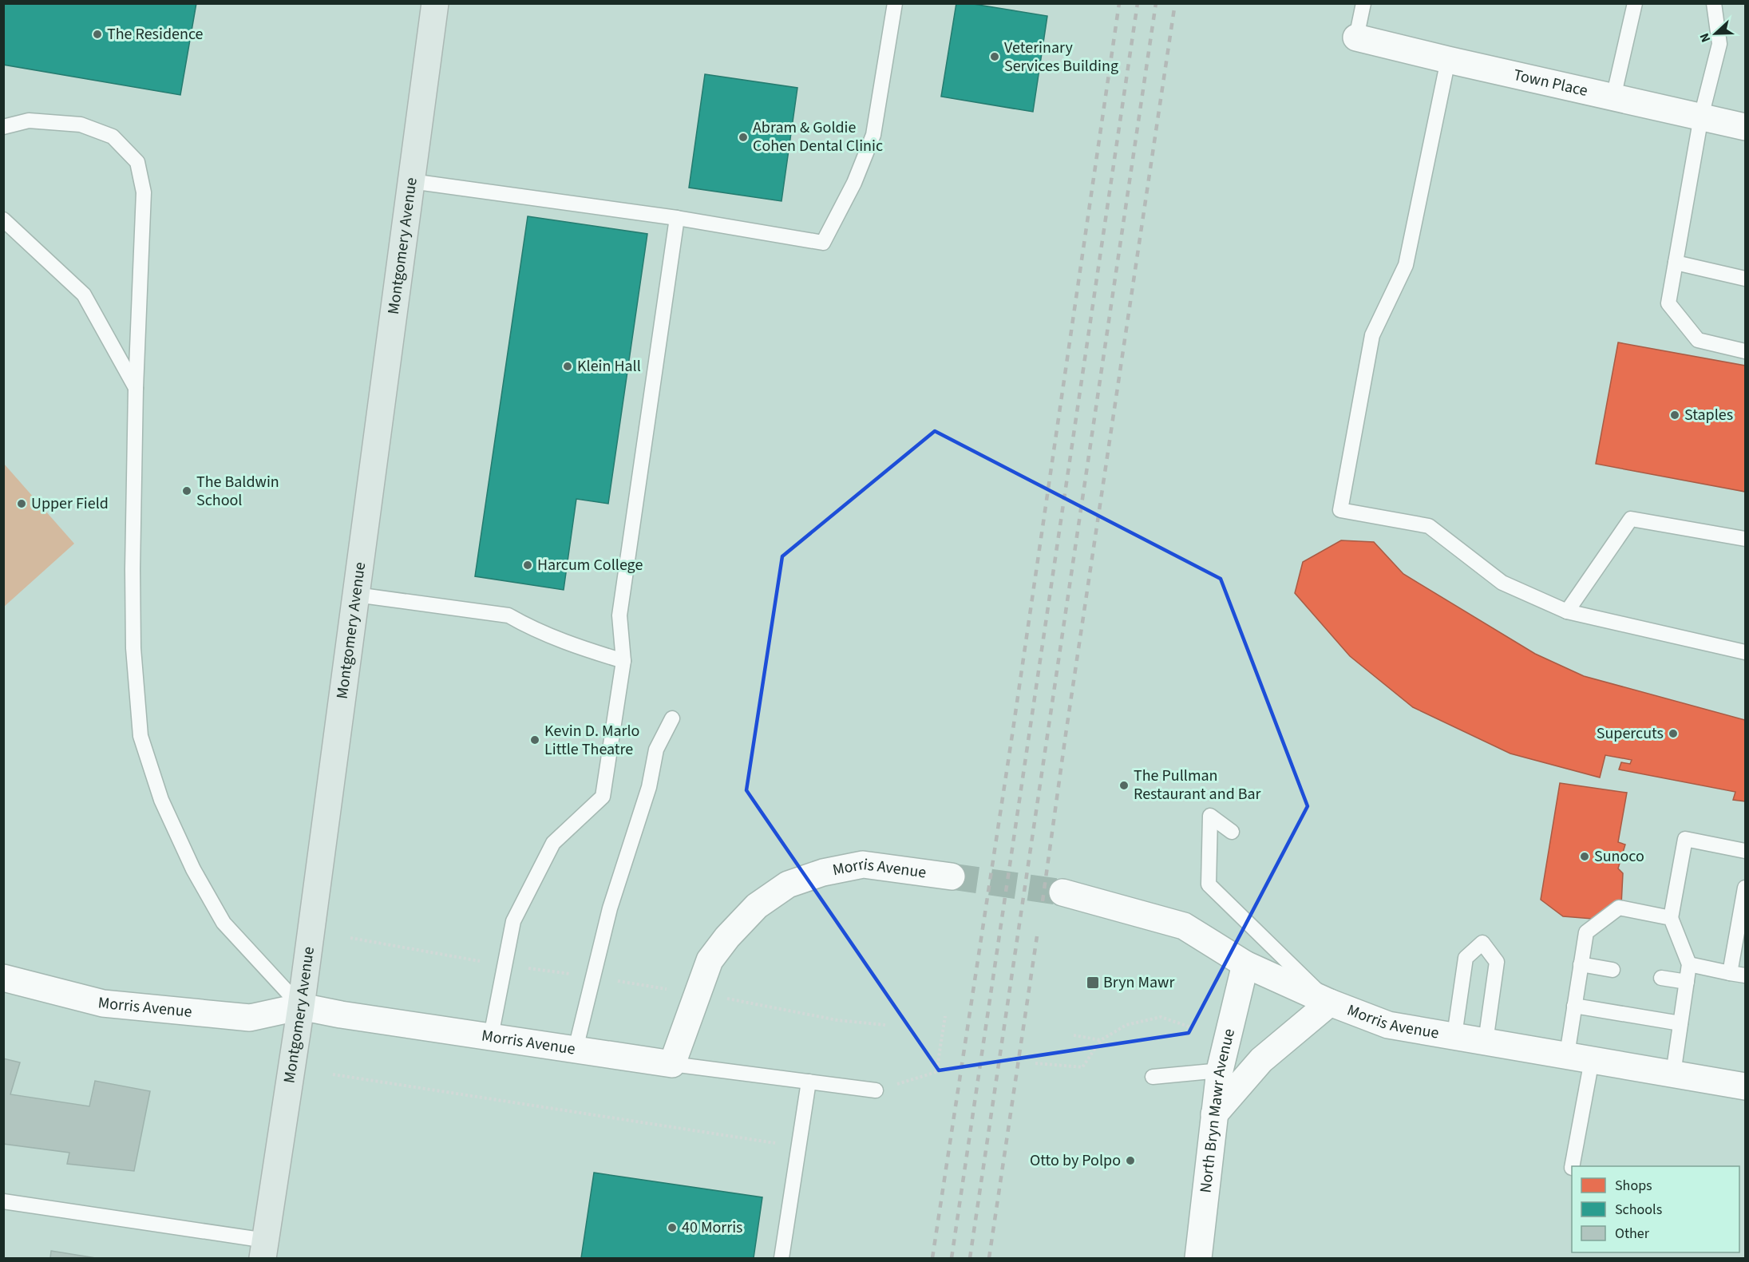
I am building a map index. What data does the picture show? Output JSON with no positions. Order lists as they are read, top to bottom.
{
  "streets": {
    "main road": ["Montgomery Avenue"],
    "street": ["Town Place", "Morris Avenue", "North Bryn Mawr Avenue"]
  },
  "crossings": [
    ["Montgomery Avenue", "Morris Avenue"],
    ["Morris Avenue", "North Bryn Mawr Avenue"]
  ],
  "places": {
    "other": [
      "The Residence",
      "Veterinary Services Building",
      "Abram & Goldie Cohen Dental Clinic",
      "Klein Hall",
      "Staples",
      "The Baldwin School",
      "Upper Field",
      "Harcum College",
      "Supercuts",
      "Kevin D. Marlo Little Theatre",
      "The Pullman Restaurant and Bar",
      "Sunoco",
      "Otto by Polpo",
      "40 Morris"
    ],
    "transit": ["Bryn Mawr"]
  },
  "legend": ["Shops", "Schools", "Other"],
  "north": "left"
}
